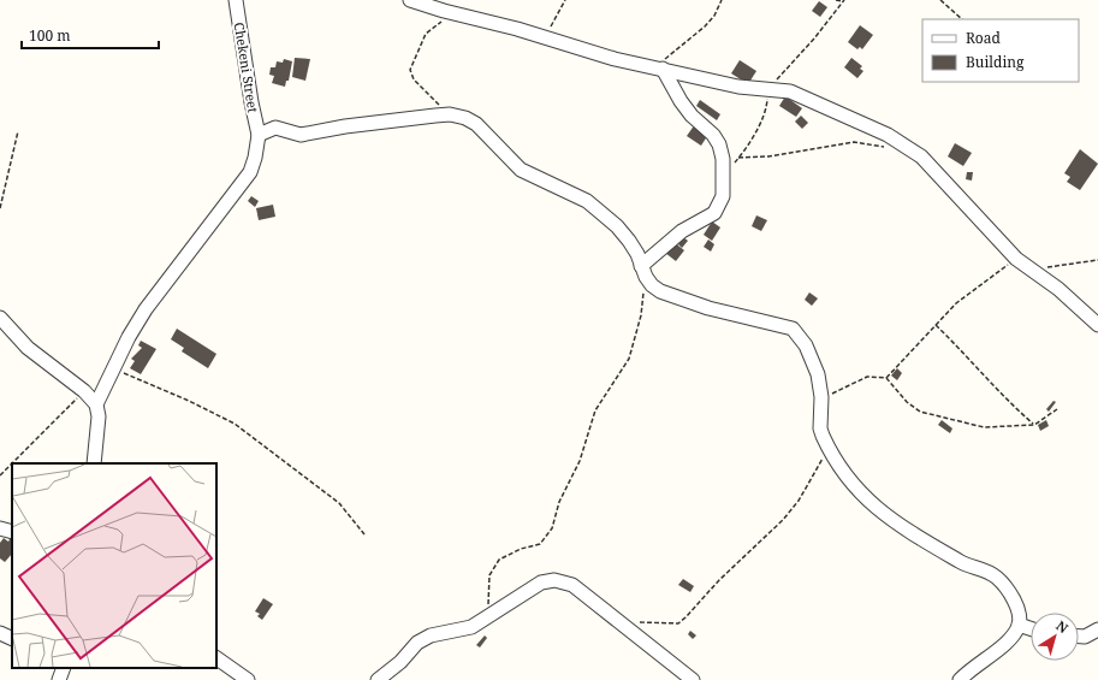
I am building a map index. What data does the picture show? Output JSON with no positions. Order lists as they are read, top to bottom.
{
  "streets": {
    "street": ["Chekeni Street"]
  },
  "legend": ["Road", "Building"],
  "scale_bar": "100 m",
  "north": "top right"
}
